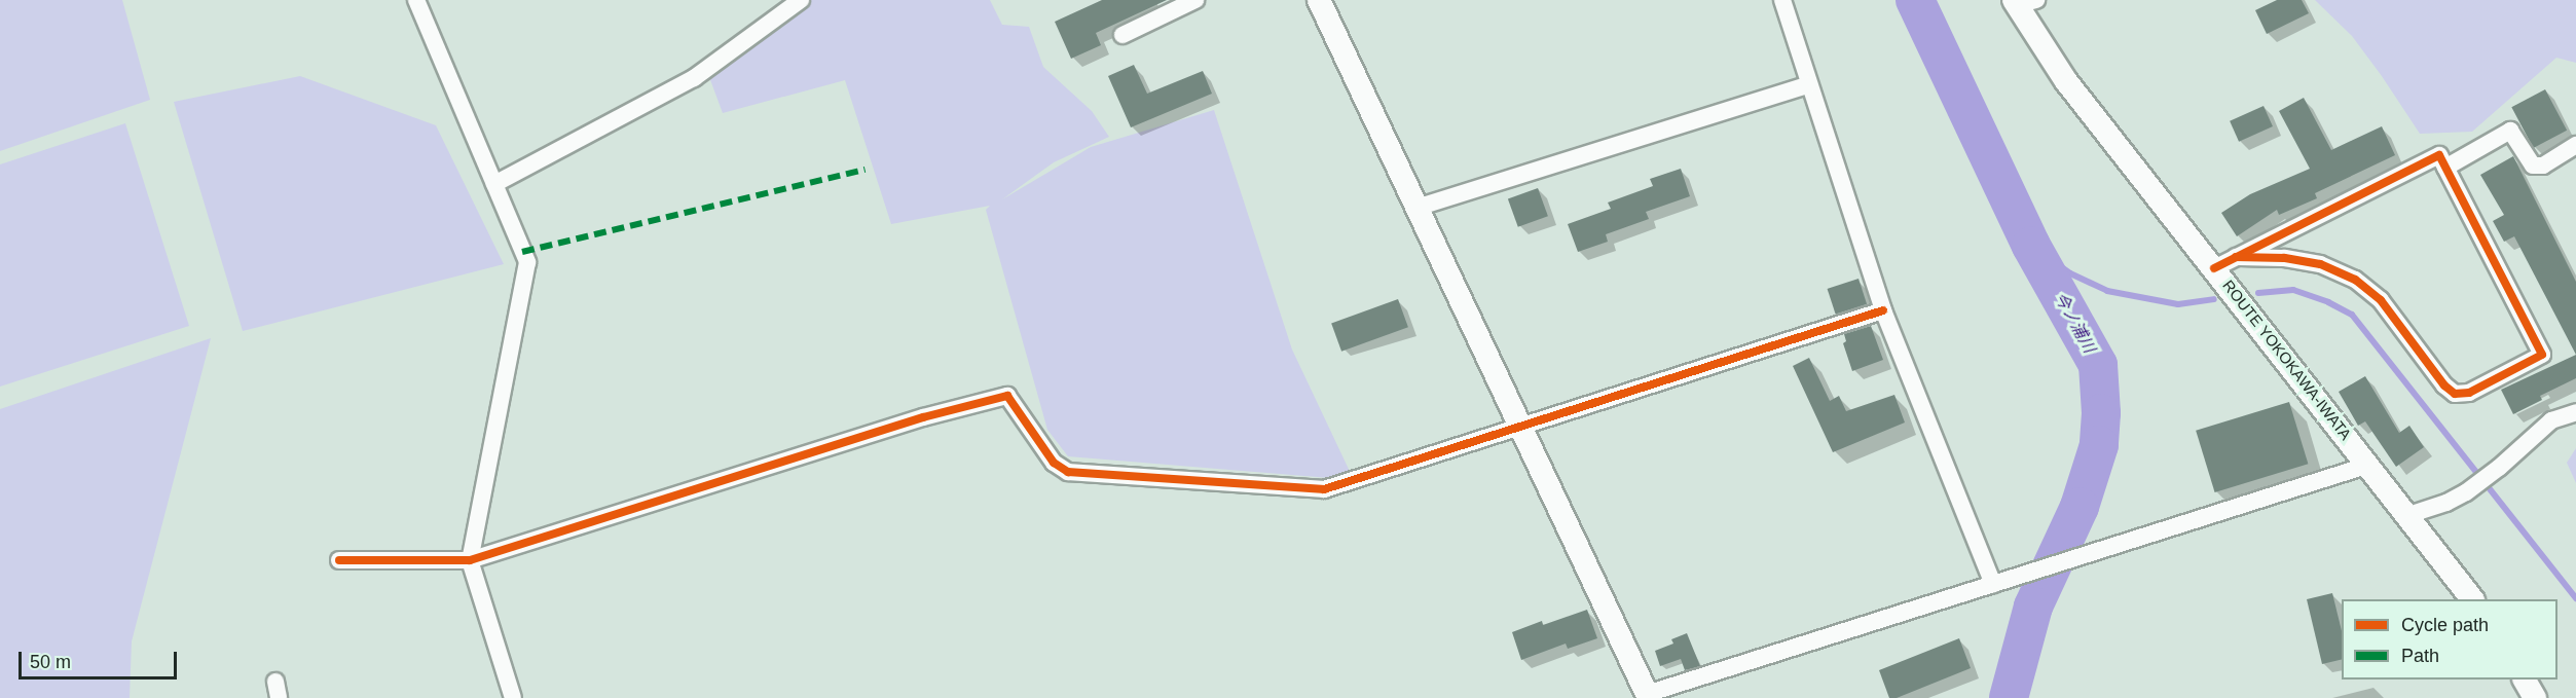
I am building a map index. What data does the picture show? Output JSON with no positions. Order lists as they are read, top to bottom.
{
  "streets": {
    "main road": ["ROUTE YOKOKAWA-IWATA"]
  },
  "water": ["今ノ浦川"],
  "legend": ["Cycle path", "Path"],
  "scale_bar": "50 m"
}
